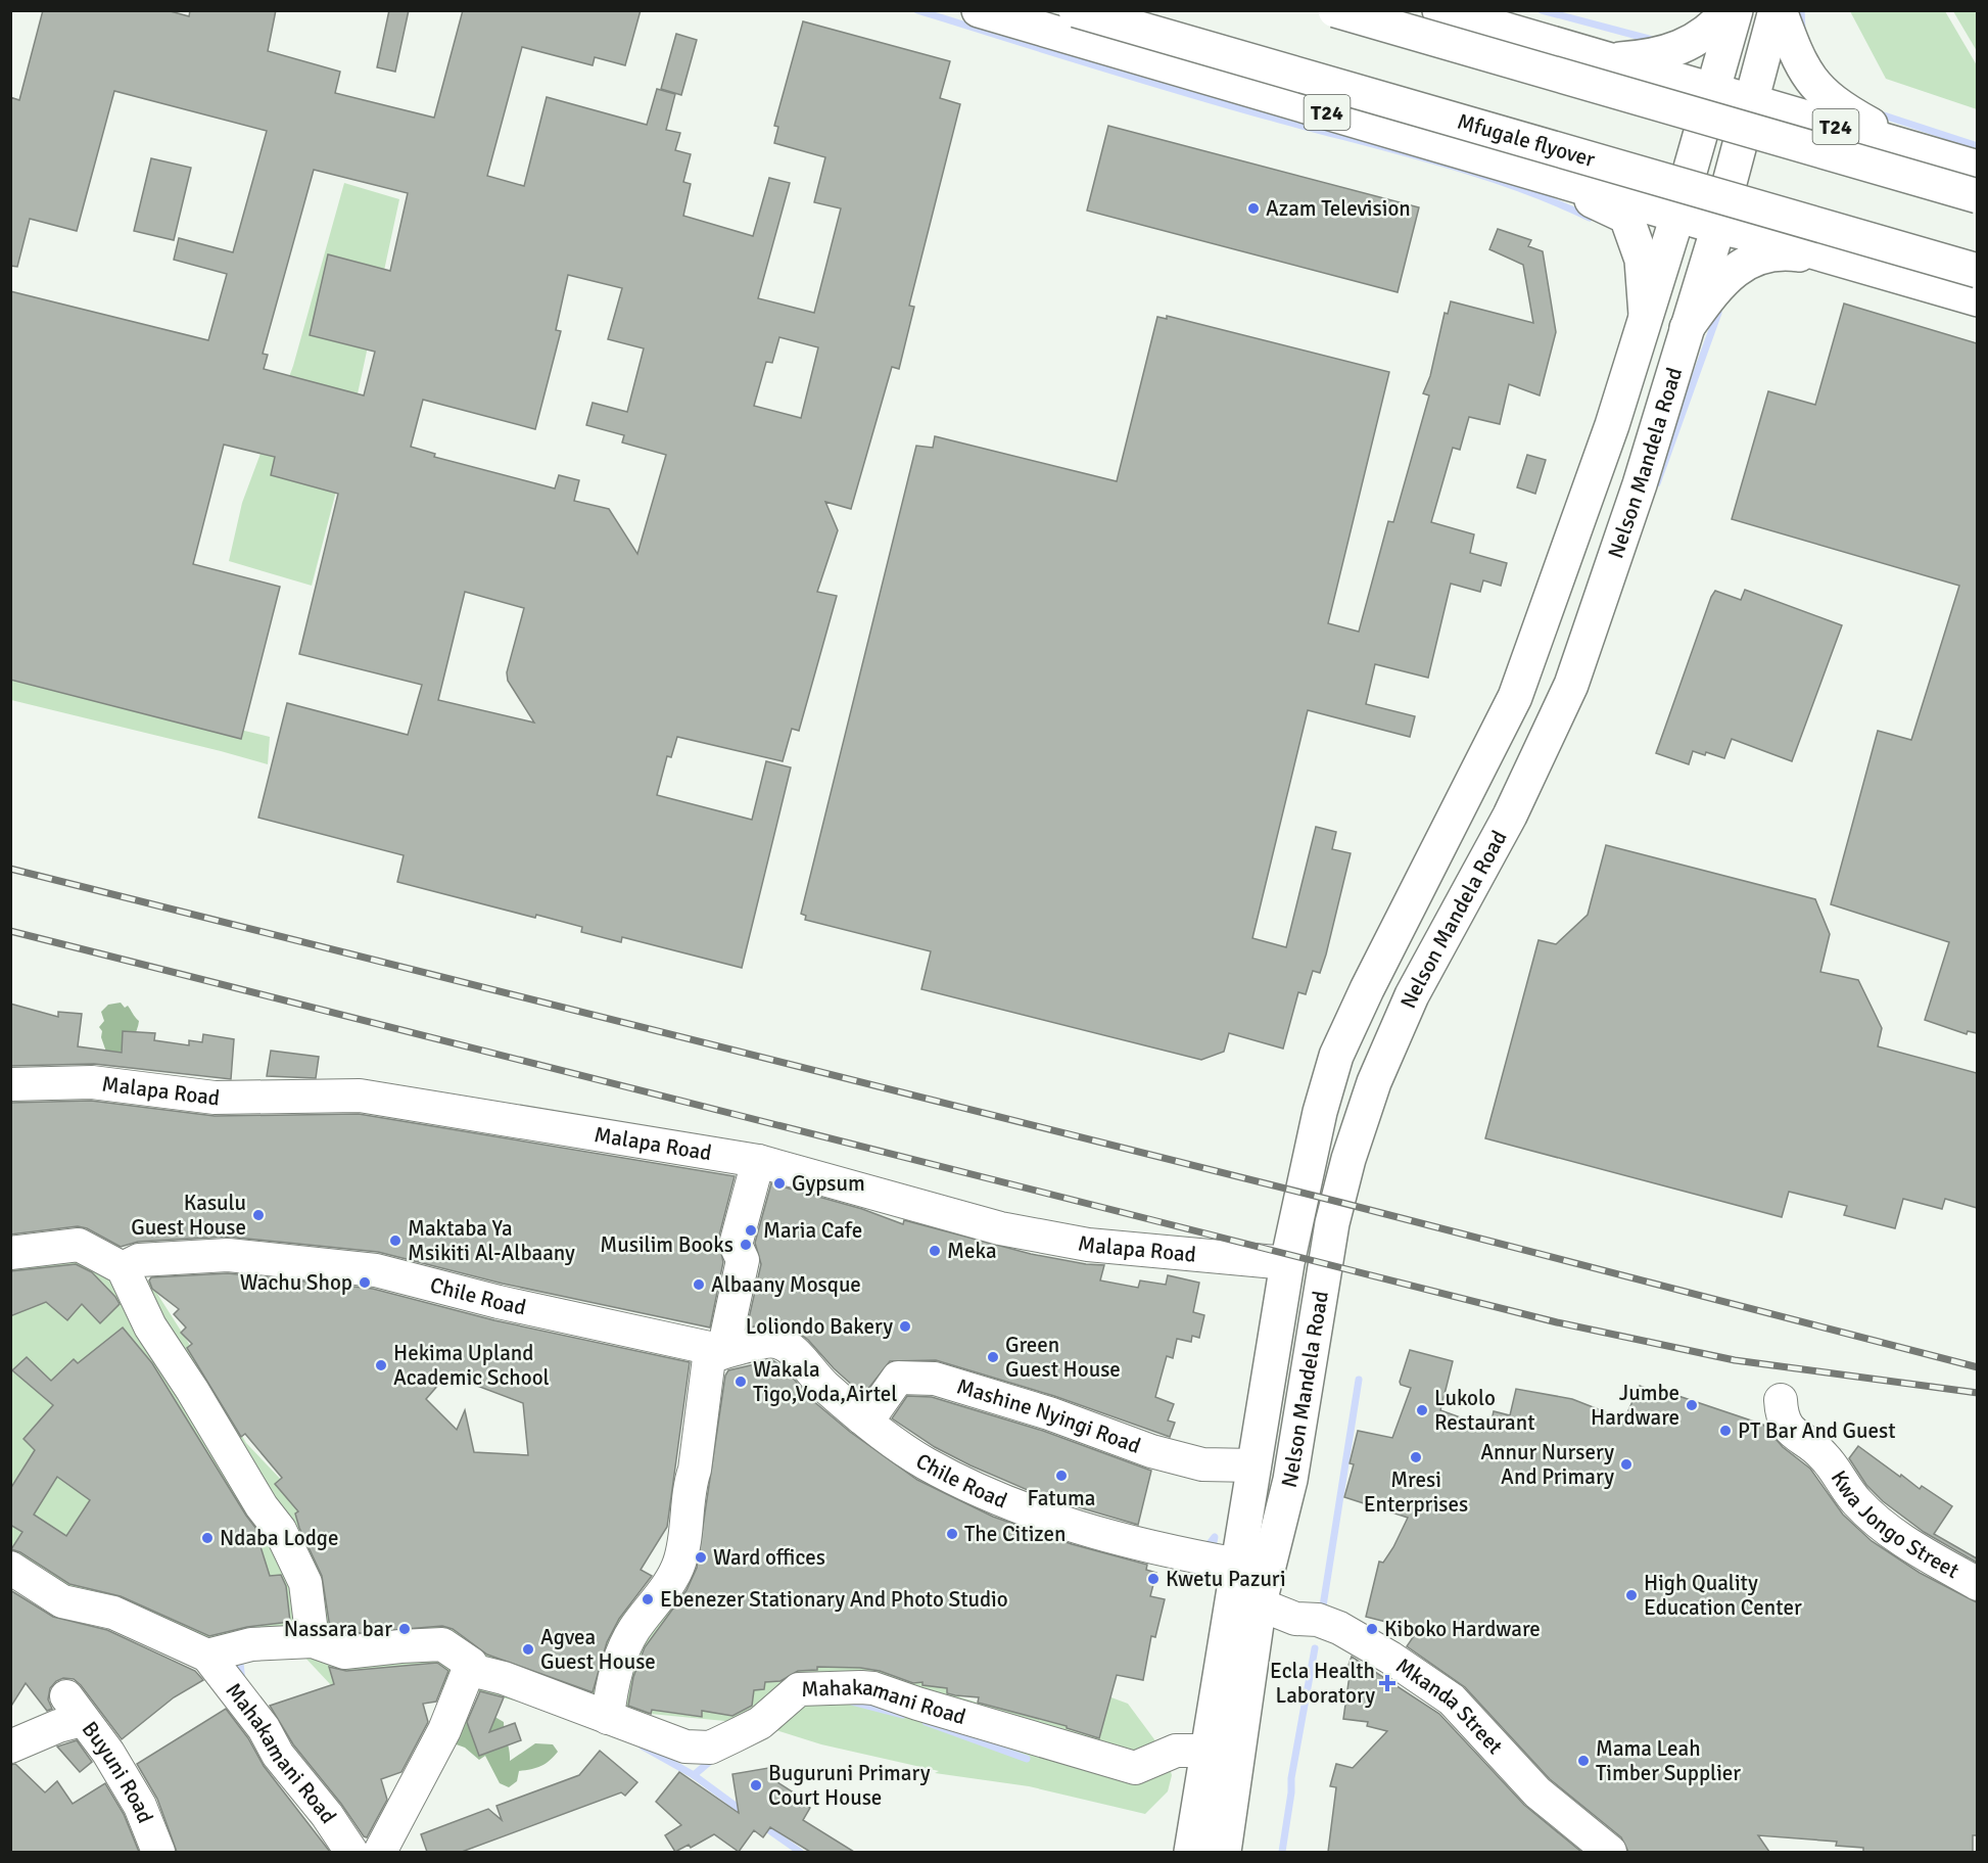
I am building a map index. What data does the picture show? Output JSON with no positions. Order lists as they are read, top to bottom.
{
  "streets": {
    "main road": ["T24", "Mfugale flyover", "Nelson Mandela Road"],
    "street": [
      "Malapa Road",
      "Chile Road",
      "Mashine Nyingi Road",
      "Kwa Jongo Street",
      "Mahakamani Road",
      "Mkanda Street",
      "Buyuni Road"
    ]
  },
  "crossings": [
    ["T24", "Nelson Mandela Road"],
    ["Nelson Mandela Road", "Malapa Road"],
    ["Nelson Mandela Road", "Chile Road"],
    ["Nelson Mandela Road", "Mashine Nyingi Road"],
    ["Nelson Mandela Road", "Mahakamani Road"],
    ["Nelson Mandela Road", "Mkanda Street"],
    ["Chile Road", "Mashine Nyingi Road"],
    ["Chile Road", "Mkanda Street"]
  ],
  "places": {
    "other": [
      "Azam Television",
      "Gypsum",
      "Kasulu Guest House",
      "Maria Cafe",
      "Maktaba Ya Msikiti Al-Albaany",
      "Musilim Books",
      "Meka",
      "Wachu Shop",
      "Albaany Mosque",
      "Loliondo Bakery",
      "Green Guest House",
      "Hekima Upland Academic School",
      "Wakala Tigo,Voda,Airtel",
      "Jumbe Hardware",
      "Lukolo Restaurant",
      "PT Bar And Guest",
      "Mresi Enterprises",
      "Annur Nursery And Primary",
      "Fatuma",
      "The Citizen",
      "Ndaba Lodge",
      "Ward offices",
      "Kwetu Pazuri",
      "High Quality Education Center",
      "Ebenezer Stationary And Photo Studio",
      "Nassara bar",
      "Kiboko Hardware",
      "Agvea Guest House",
      "Mama Leah Timber Supplier",
      "Buguruni Primary Court House"
    ],
    "health": ["Ecla Health Laboratory"]
  }
}
